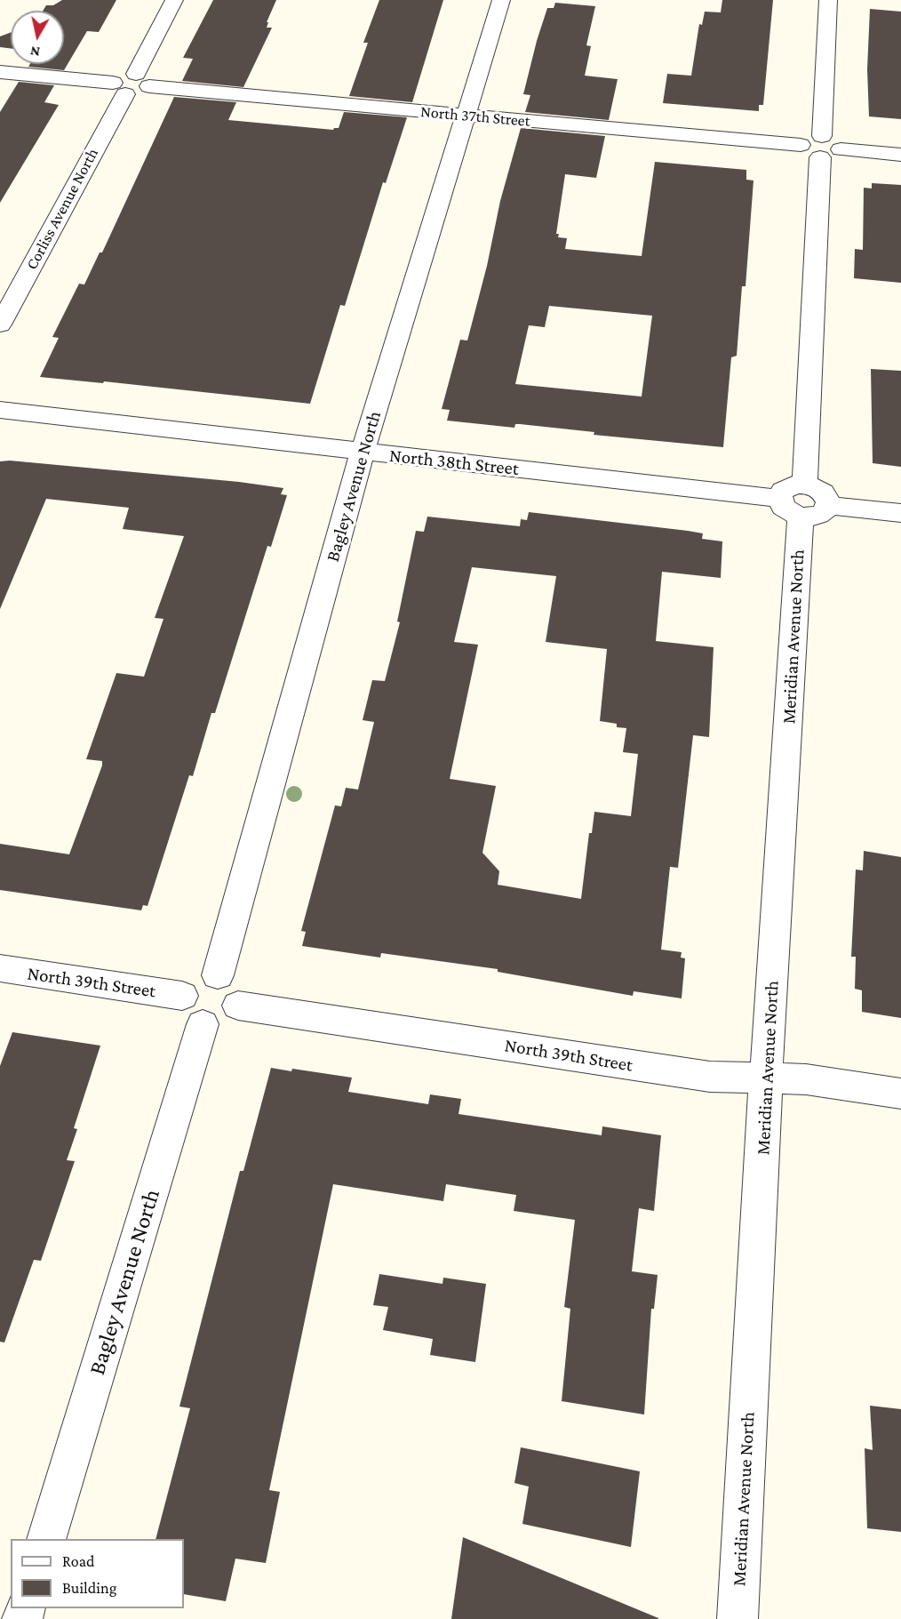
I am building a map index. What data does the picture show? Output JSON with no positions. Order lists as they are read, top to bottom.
{
  "streets": {
    "street": [
      "North 37th Street",
      "Corliss Avenue North",
      "North 38th Street",
      "Bagley Avenue North",
      "Meridian Avenue North",
      "North 39th Street"
    ]
  },
  "crossings": [
    ["North 37th Street", "Bagley Avenue North"],
    ["North 38th Street", "Bagley Avenue North"],
    ["North 38th Street", "Meridian Avenue North"],
    ["Bagley Avenue North", "North 39th Street"],
    ["Meridian Avenue North", "North 39th Street"]
  ],
  "legend": ["Road", "Building"],
  "north": "bottom"
}
